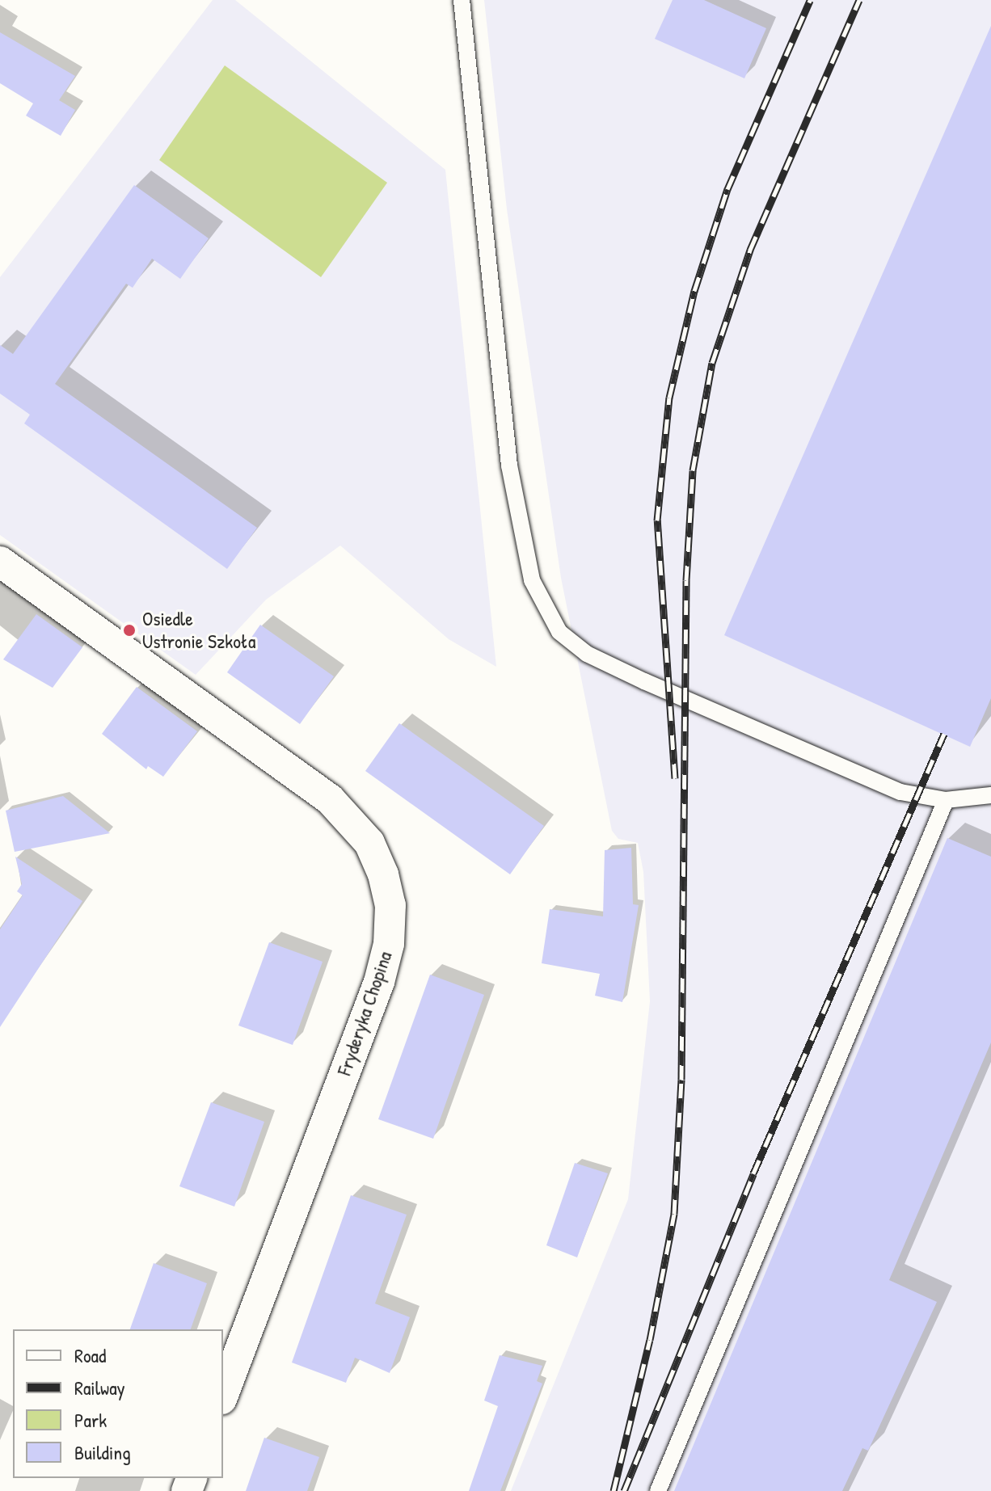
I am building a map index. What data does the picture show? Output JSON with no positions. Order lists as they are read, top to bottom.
{
  "streets": {
    "street": ["Fryderyka Chopina"]
  },
  "places": ["Osiedle Ustronie Szkoła"],
  "legend": [
    "Road",
    "Railway",
    "Park",
    "Building"
  ]
}
